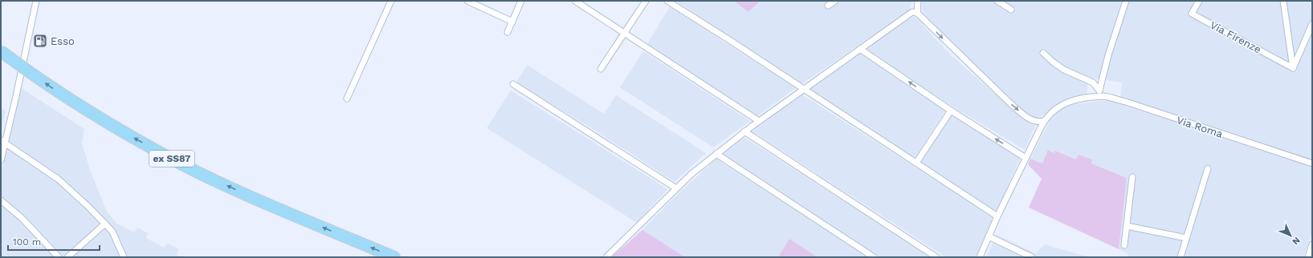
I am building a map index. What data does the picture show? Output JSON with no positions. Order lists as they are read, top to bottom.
{
  "streets": {
    "highway": ["ex SS87"],
    "street": ["Via Firenze", "Via Roma"]
  },
  "places": {
    "fuel station": ["Esso"]
  },
  "scale_bar": "100 m",
  "north": "bottom right"
}
